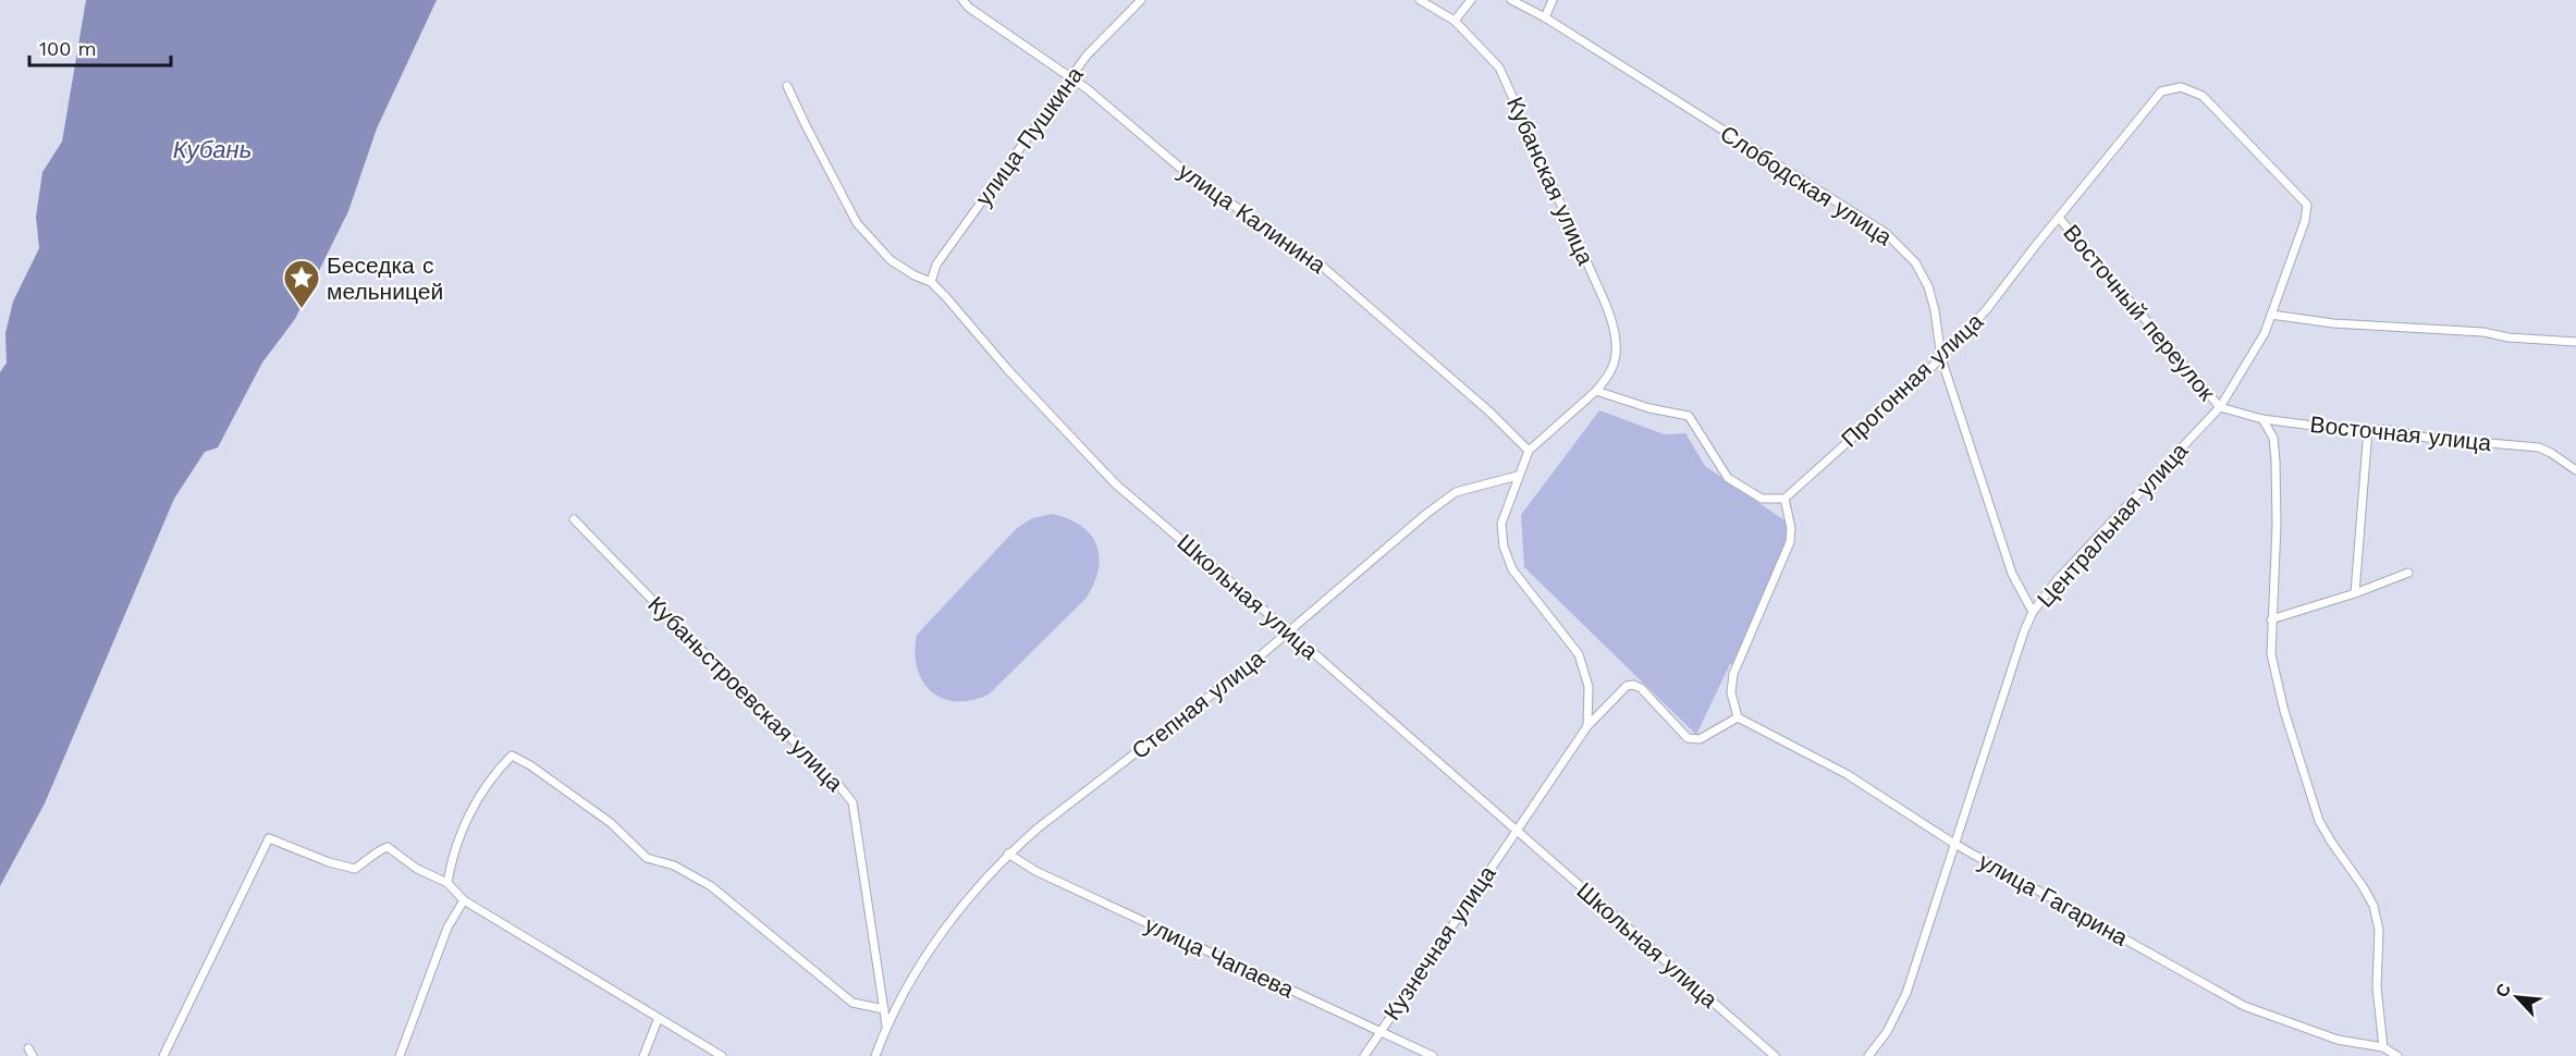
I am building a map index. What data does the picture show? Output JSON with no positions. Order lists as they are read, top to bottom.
{
  "streets": {
    "street": [
      "улица Пушкина",
      "Кубанская улица",
      "Слободская улица",
      "улица Калинина",
      "Восточный переулок",
      "Прогонная улица",
      "Восточная улица",
      "Центральная улица",
      "Школьная улица",
      "Кубаньстроевская улица",
      "Степная улица",
      "улица Гагарина",
      "Кузнечная улица",
      "улица Чапаева"
    ]
  },
  "crossings": [
    ["улица Пушкина", "улица Калинина"],
    ["улица Пушкина", "Школьная улица"],
    ["Кубанская улица", "улица Калинина"],
    ["Слободская улица", "Прогонная улица"],
    ["Слободская улица", "Центральная улица"],
    ["Восточный переулок", "Прогонная улица"],
    ["Восточный переулок", "Восточная улица"],
    ["Восточный переулок", "Центральная улица"],
    ["Прогонная улица", "Центральная улица"],
    ["Восточная улица", "Центральная улица"],
    ["Центральная улица", "улица Гагарина"],
    ["Школьная улица", "Степная улица"],
    ["Школьная улица", "Кузнечная улица"],
    ["Кубаньстроевская улица", "Степная улица"],
    ["Степная улица", "улица Чапаева"],
    ["улица Гагарина", "Кузнечная улица"],
    ["Кузнечная улица", "улица Чапаева"]
  ],
  "water": ["Кубань"],
  "places": {
    "place": ["Беседка с мельницей"]
  },
  "scale_bar": "100 m",
  "north": "top left"
}
